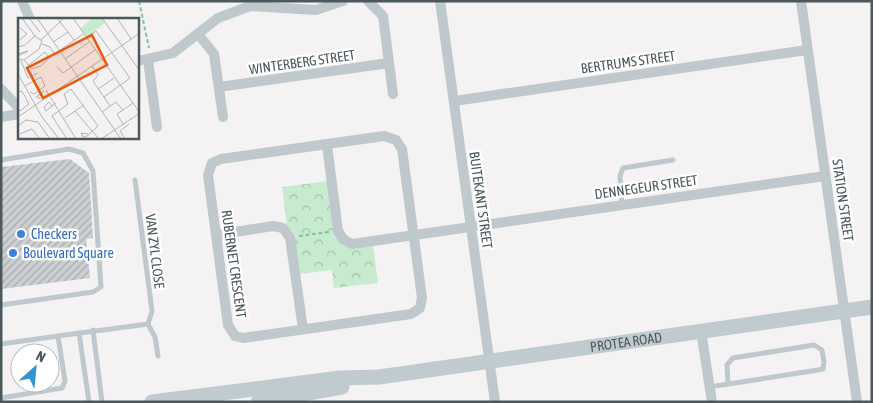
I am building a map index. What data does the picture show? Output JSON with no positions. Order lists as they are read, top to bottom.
{
  "streets": {
    "street": [
      "WINTERBERG STREET",
      "BERTRUMS STREET",
      "DENNEGEUR STREET",
      "BUITEKANT STREET",
      "STATION STREET",
      "RUBERNET CRESCENT",
      "PROTEA ROAD"
    ],
    "lane": ["VAN ZYL CLOSE"]
  },
  "crossings": [
    ["BERTRUMS STREET", "BUITEKANT STREET"],
    ["BERTRUMS STREET", "STATION STREET"],
    ["DENNEGEUR STREET", "BUITEKANT STREET"],
    ["DENNEGEUR STREET", "STATION STREET"],
    ["DENNEGEUR STREET", "RUBERNET CRESCENT"],
    ["BUITEKANT STREET", "PROTEA ROAD"],
    ["STATION STREET", "PROTEA ROAD"]
  ],
  "places": ["Checkers", "Boulevard Square"],
  "north": "top right"
}
